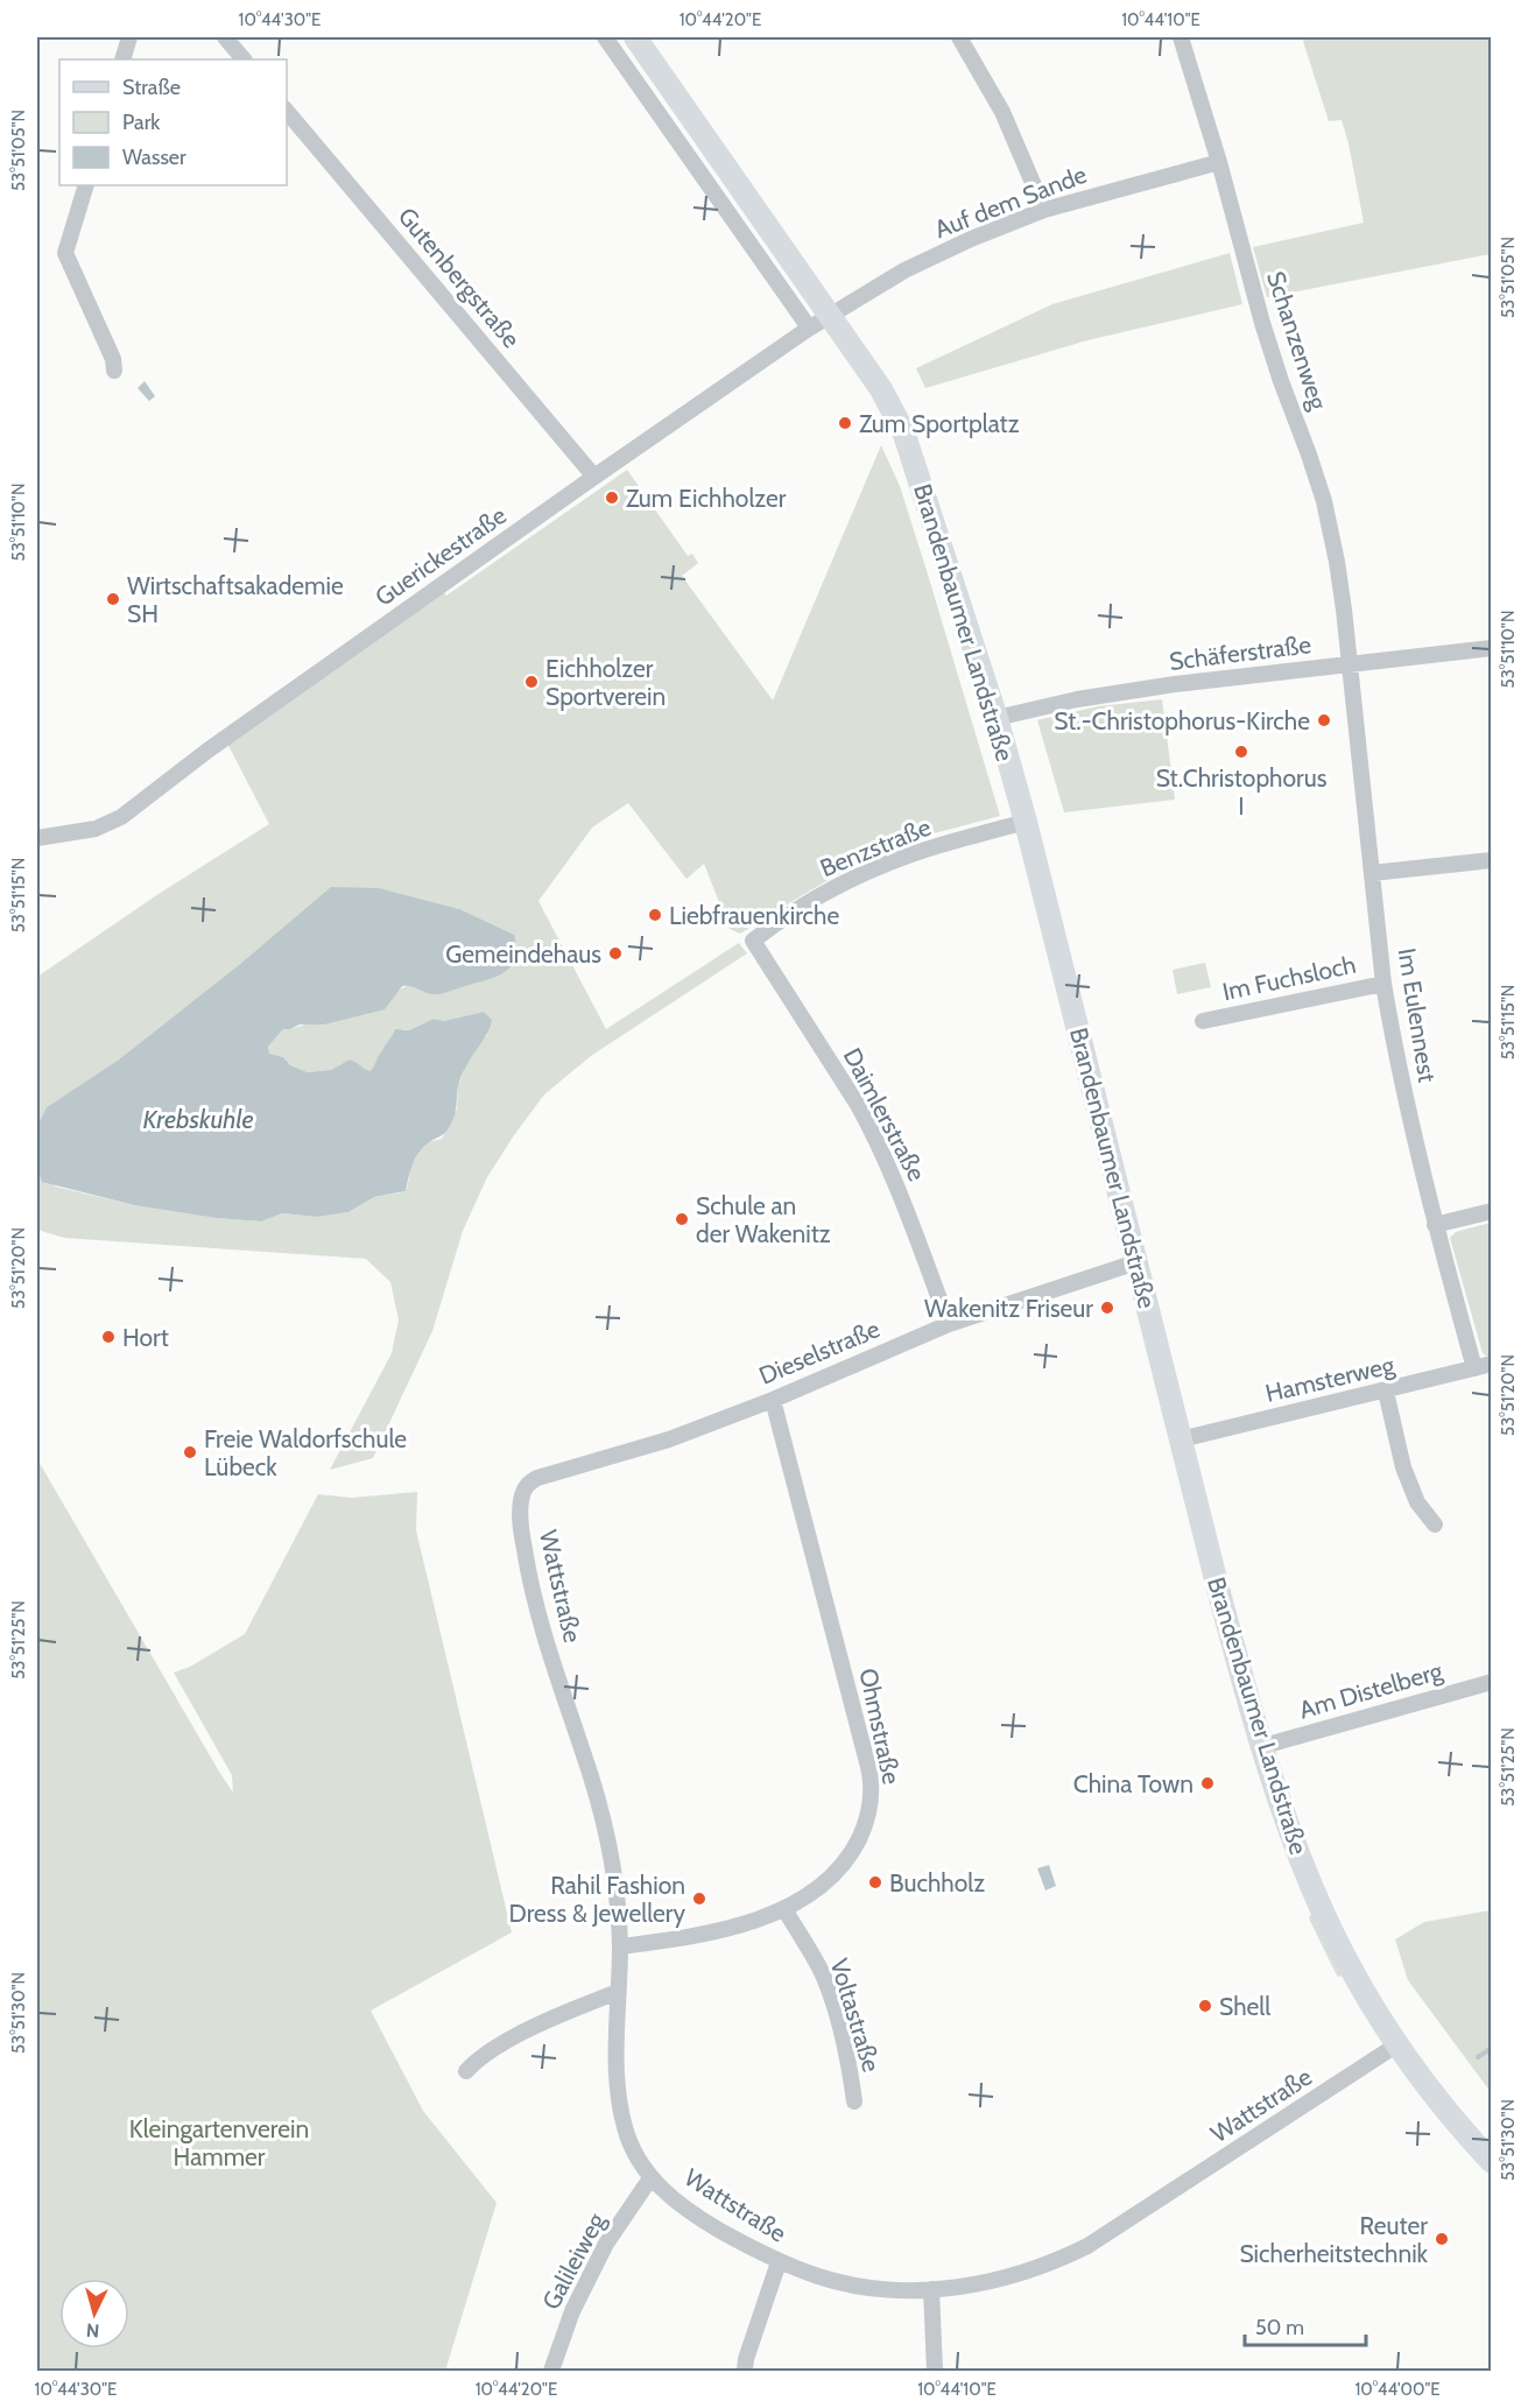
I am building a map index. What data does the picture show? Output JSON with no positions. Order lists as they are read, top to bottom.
{
  "streets": {
    "main road": ["Brandenbaumer Landstraße"],
    "street": [
      "Auf dem Sande",
      "Gutenbergstraße",
      "Schanzenweg",
      "Guerickestraße",
      "Schäferstraße",
      "Benzstraße",
      "Im Fuchsloch",
      "Im Eulennest",
      "Daimlerstraße",
      "Dieselstraße",
      "Hamsterweg",
      "Wattstraße",
      "Am Distelberg",
      "Ohmstraße",
      "Voltastraße",
      "Galileiweg"
    ]
  },
  "crossings": [
    ["Auf dem Sande", "Schanzenweg"],
    ["Auf dem Sande", "Guerickestraße"],
    ["Auf dem Sande", "Brandenbaumer Landstraße"],
    ["Gutenbergstraße", "Guerickestraße"],
    ["Schanzenweg", "Schäferstraße"],
    ["Schanzenweg", "Im Eulennest"],
    ["Guerickestraße", "Brandenbaumer Landstraße"],
    ["Brandenbaumer Landstraße", "Schäferstraße"],
    ["Brandenbaumer Landstraße", "Benzstraße"],
    ["Brandenbaumer Landstraße", "Dieselstraße"],
    ["Brandenbaumer Landstraße", "Hamsterweg"],
    ["Brandenbaumer Landstraße", "Wattstraße"],
    ["Brandenbaumer Landstraße", "Am Distelberg"],
    ["Schäferstraße", "Im Eulennest"],
    ["Benzstraße", "Daimlerstraße"],
    ["Im Fuchsloch", "Im Eulennest"],
    ["Im Eulennest", "Hamsterweg"],
    ["Daimlerstraße", "Dieselstraße"],
    ["Dieselstraße", "Wattstraße"],
    ["Dieselstraße", "Ohmstraße"],
    ["Wattstraße", "Ohmstraße"],
    ["Wattstraße", "Galileiweg"],
    ["Ohmstraße", "Voltastraße"]
  ],
  "water": ["Krebskuhle"],
  "parks": ["Kleingartenverein Hammer"],
  "places": [
    "Zum Sportplatz",
    "Zum Eichholzer",
    "Wirtschaftsakademie SH",
    "Eichholzer Sportverein",
    "St.-Christophorus-Kirche",
    "St.Christophorus I",
    "Liebfrauenkirche",
    "Gemeindehaus",
    "Schule an der Wakenitz",
    "Wakenitz Friseur",
    "Hort",
    "Freie Waldorfschule Lübeck",
    "China Town",
    "Buchholz",
    "Rahil Fashion Dress & Jewellery",
    "Shell",
    "Reuter Sicherheitstechnik"
  ],
  "legend": ["Straße", "Park", "Wasser"],
  "scale_bar": "50 m",
  "north": "bottom",
  "coordinates": [
    "10°44'30\"E",
    "10°44'20\"E",
    "10°44'10\"E",
    "53°51'05\"N",
    "53°51'10\"N",
    "53°51'15\"N",
    "53°51'20\"N",
    "53°51'25\"N",
    "53°51'30\"N",
    "10°44'00\"E"
  ]
}
